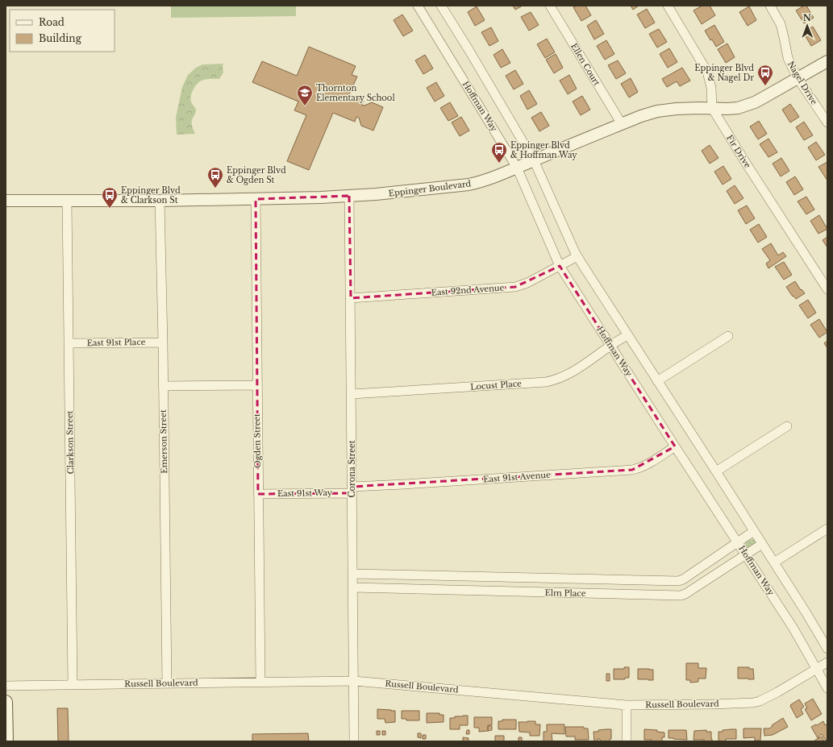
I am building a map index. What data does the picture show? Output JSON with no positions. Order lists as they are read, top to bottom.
{
  "streets": {
    "street": [
      "Ellen Court",
      "Nagel Drive",
      "Hoffman Way",
      "Fir Drive",
      "Eppinger Boulevard",
      "East 92nd Avenue",
      "East 91st Place",
      "Locust Place",
      "Ogden Street",
      "Emerson Street",
      "Clarkson Street",
      "Corona Street",
      "East 91st Avenue",
      "East 91st Way",
      "Elm Place",
      "Russell Boulevard"
    ]
  },
  "crossings": [
    ["Ellen Court", "Eppinger Boulevard"],
    ["Nagel Drive", "Eppinger Boulevard"],
    ["Hoffman Way", "Eppinger Boulevard"],
    ["Hoffman Way", "East 92nd Avenue"],
    ["Hoffman Way", "Locust Place"],
    ["Hoffman Way", "East 91st Avenue"],
    ["Hoffman Way", "Elm Place"],
    ["Hoffman Way", "Russell Boulevard"],
    ["Fir Drive", "Eppinger Boulevard"],
    ["Eppinger Boulevard", "Ogden Street"],
    ["Eppinger Boulevard", "Emerson Street"],
    ["Eppinger Boulevard", "Clarkson Street"],
    ["Eppinger Boulevard", "Corona Street"],
    ["East 92nd Avenue", "Corona Street"],
    ["East 91st Place", "Emerson Street"],
    ["East 91st Place", "Clarkson Street"],
    ["Locust Place", "Corona Street"],
    ["Ogden Street", "East 91st Way"],
    ["Ogden Street", "Russell Boulevard"],
    ["Emerson Street", "Russell Boulevard"],
    ["Clarkson Street", "Russell Boulevard"],
    ["Corona Street", "East 91st Avenue"],
    ["Corona Street", "East 91st Way"],
    ["Corona Street", "Elm Place"],
    ["Corona Street", "Russell Boulevard"],
    ["East 91st Avenue", "East 91st Way"]
  ],
  "places": {
    "bus stop": [
      "Eppinger Blvd & Nagel Dr",
      "Eppinger Blvd & Hoffman Way",
      "Eppinger Blvd & Ogden St",
      "Eppinger Blvd & Clarkson St"
    ],
    "school or university": ["Thornton Elementary School"]
  },
  "legend": ["Road", "Building"],
  "north": "top"
}
